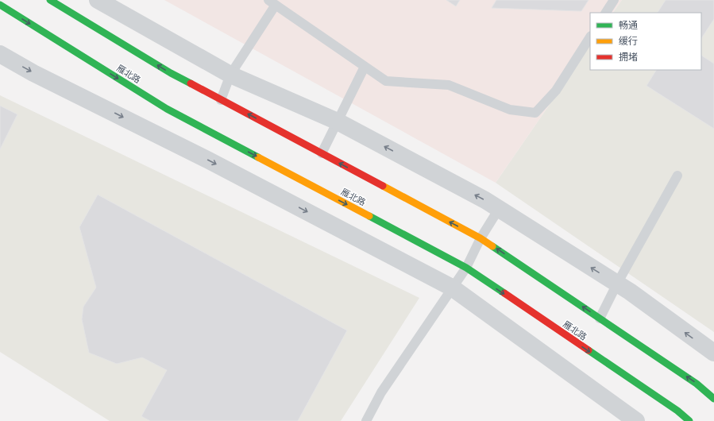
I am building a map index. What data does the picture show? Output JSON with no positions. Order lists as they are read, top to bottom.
{
  "streets": {
    "main road": ["雁北路"]
  },
  "legend": ["畅通", "缓行", "拥堵"]
}
